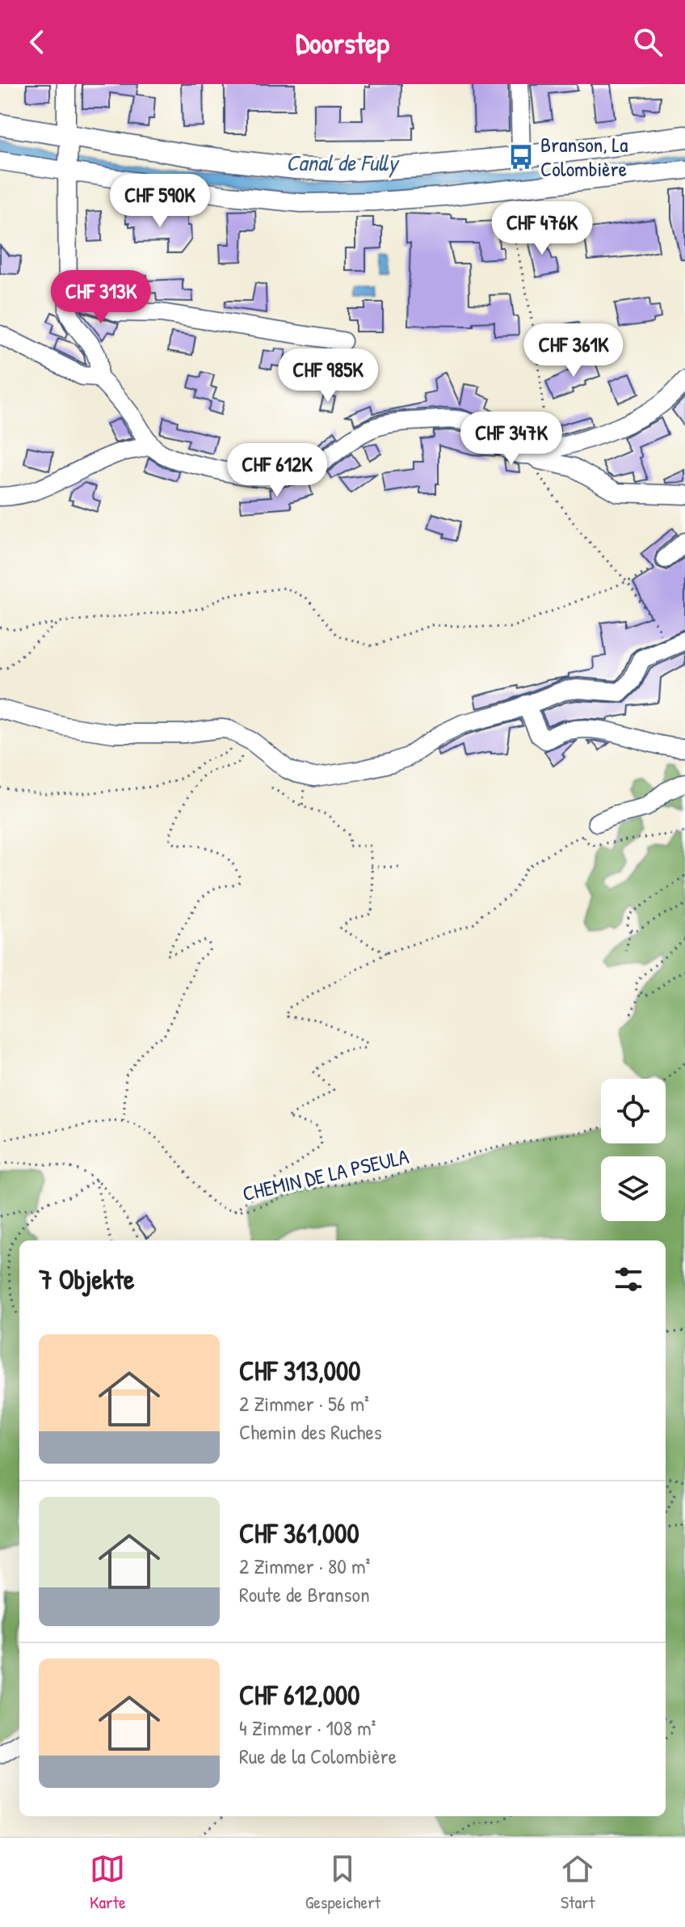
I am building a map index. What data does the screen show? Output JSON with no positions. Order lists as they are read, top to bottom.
{
  "streets": {
    "path": ["CHEMIN DE LA PSEULA"]
  },
  "water": ["Canal de Fully"],
  "places": {
    "bus stop": ["Branson, La Colombière"]
  },
  "page": {
    "header": "Doorstep",
    "price": [
      "CHF 590K",
      "CHF 476K",
      "CHF 313K",
      "CHF 361K",
      "CHF 985K",
      "CHF 347K",
      "CHF 612K"
    ],
    "heading": "7 Objekte",
    "list": [
      {
        "name": "CHF 313,000",
        "note": "2 Zimmer · 56 m² · Chemin des Ruches"
      },
      {
        "name": "CHF 361,000",
        "note": "2 Zimmer · 80 m² · Route de Branson"
      },
      {
        "name": "CHF 612,000",
        "note": "4 Zimmer · 108 m² · Rue de la Colombière"
      }
    ],
    "tabs": ["Karte", "Gespeichert", "Start"]
  }
}
